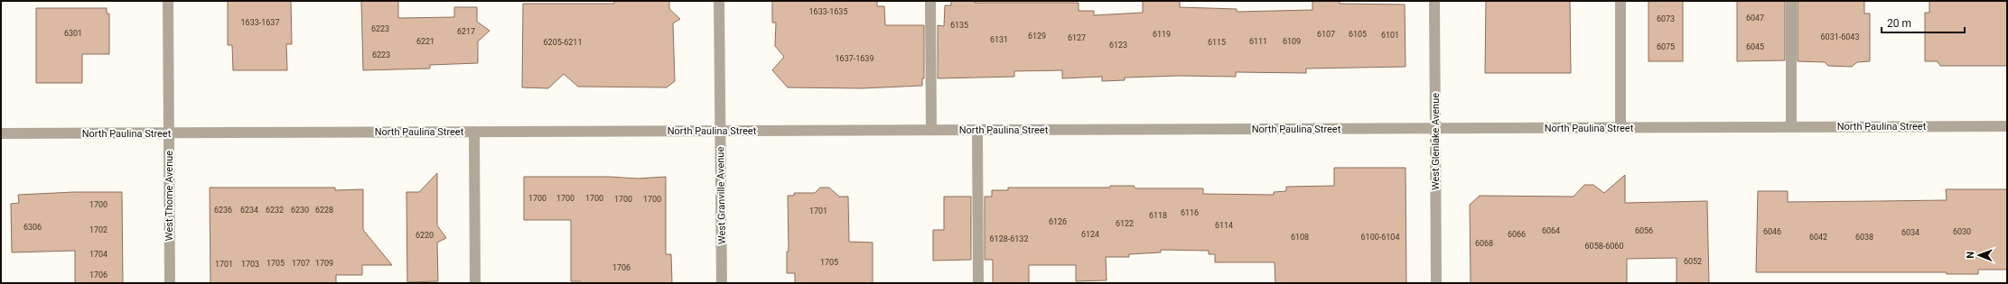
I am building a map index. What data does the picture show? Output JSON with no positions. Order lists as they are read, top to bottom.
{
  "streets": {
    "street": [
      "North Paulina Street",
      "West Glenlake Avenue",
      "West Thome Avenue",
      "West Granville Avenue"
    ]
  },
  "crossings": [
    ["North Paulina Street", "West Glenlake Avenue"],
    ["North Paulina Street", "West Thome Avenue"],
    ["North Paulina Street", "West Granville Avenue"]
  ],
  "house_numbers": [
    "1633-1635",
    "6047",
    "6073",
    "1633-1637",
    "6135",
    "6223",
    "6217",
    "6301",
    "6119",
    "6107",
    "6105",
    "6101",
    "6129",
    "6031-6043",
    "6127",
    "6131",
    "6221",
    "6111",
    "6109",
    "6205-6211",
    "6115",
    "6123",
    "6075",
    "6045",
    "6223",
    "1637-1639",
    "1700",
    "1700",
    "1700",
    "1700",
    "1700",
    "1700",
    "6236",
    "6234",
    "6232",
    "6230",
    "6228",
    "1701",
    "6116",
    "6118",
    "6126",
    "6122",
    "6114",
    "6306",
    "1702",
    "6064",
    "6056",
    "6046",
    "6030",
    "6034",
    "6124",
    "6066",
    "6220",
    "6108",
    "6100-6104",
    "6042",
    "6038",
    "6128-6132",
    "6068",
    "6058-6060",
    "1704",
    "6052",
    "1705",
    "1705",
    "1707",
    "1709",
    "1701",
    "1703",
    "1706",
    "1706"
  ],
  "scale_bar": "20 m",
  "north": "left"
}
